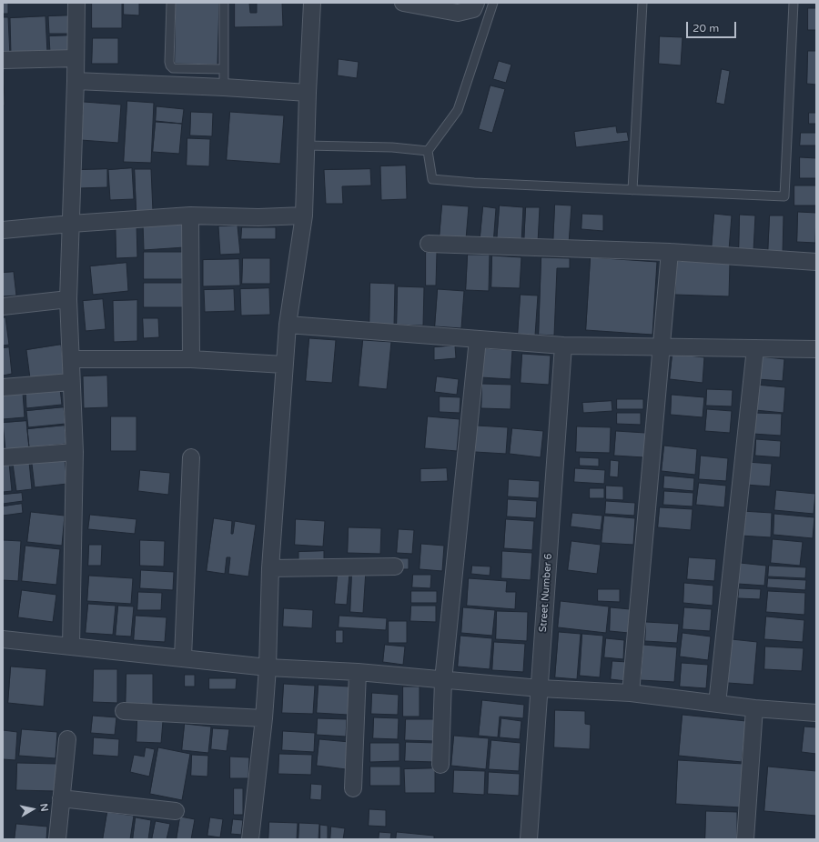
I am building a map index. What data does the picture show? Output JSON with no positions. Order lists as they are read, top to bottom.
{
  "streets": {
    "street": ["Street Number 6"]
  },
  "scale_bar": "20 m",
  "north": "right"
}
